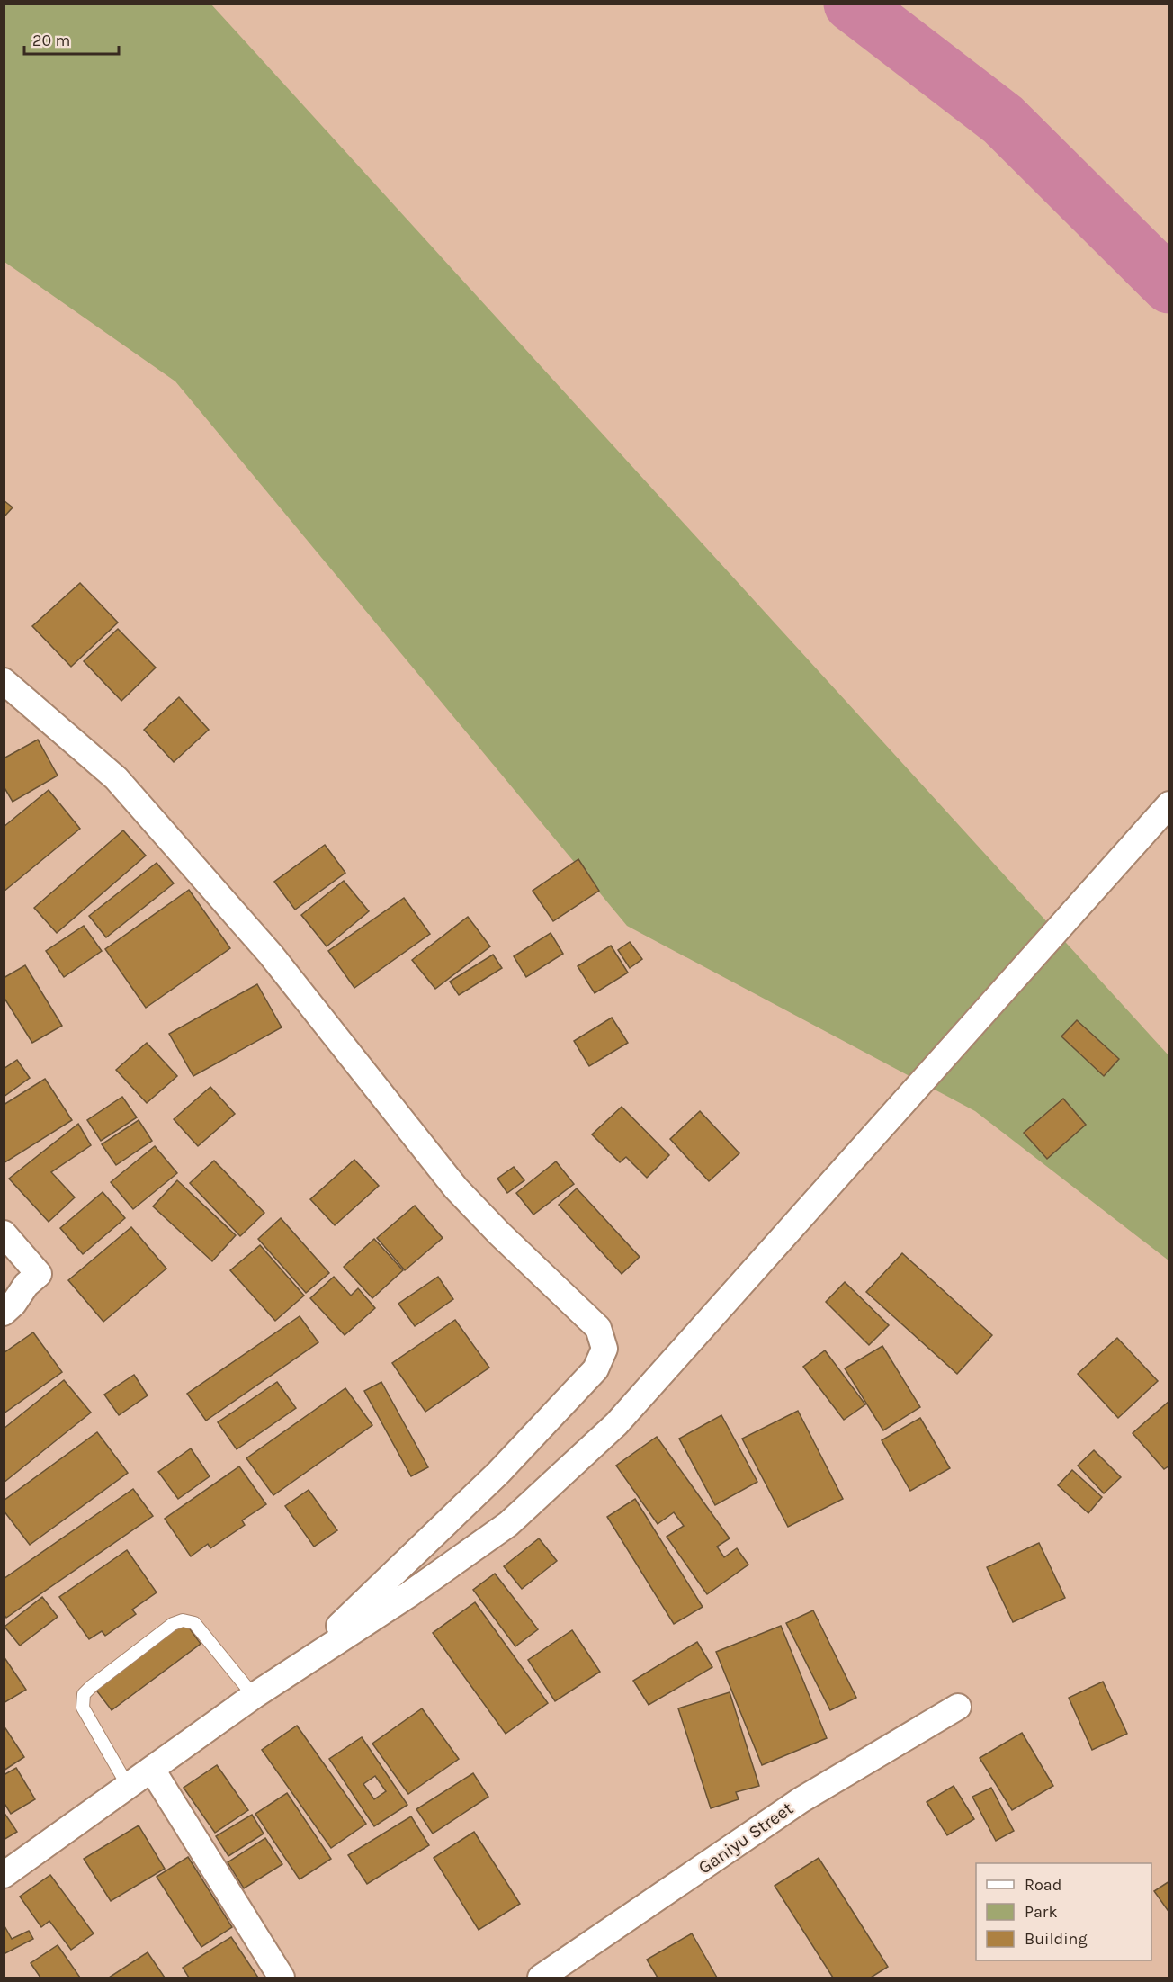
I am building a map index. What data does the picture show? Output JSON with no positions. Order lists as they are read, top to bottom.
{
  "streets": {
    "street": ["Ganiyu Street"]
  },
  "legend": ["Road", "Park", "Building"],
  "scale_bar": "20 m"
}
